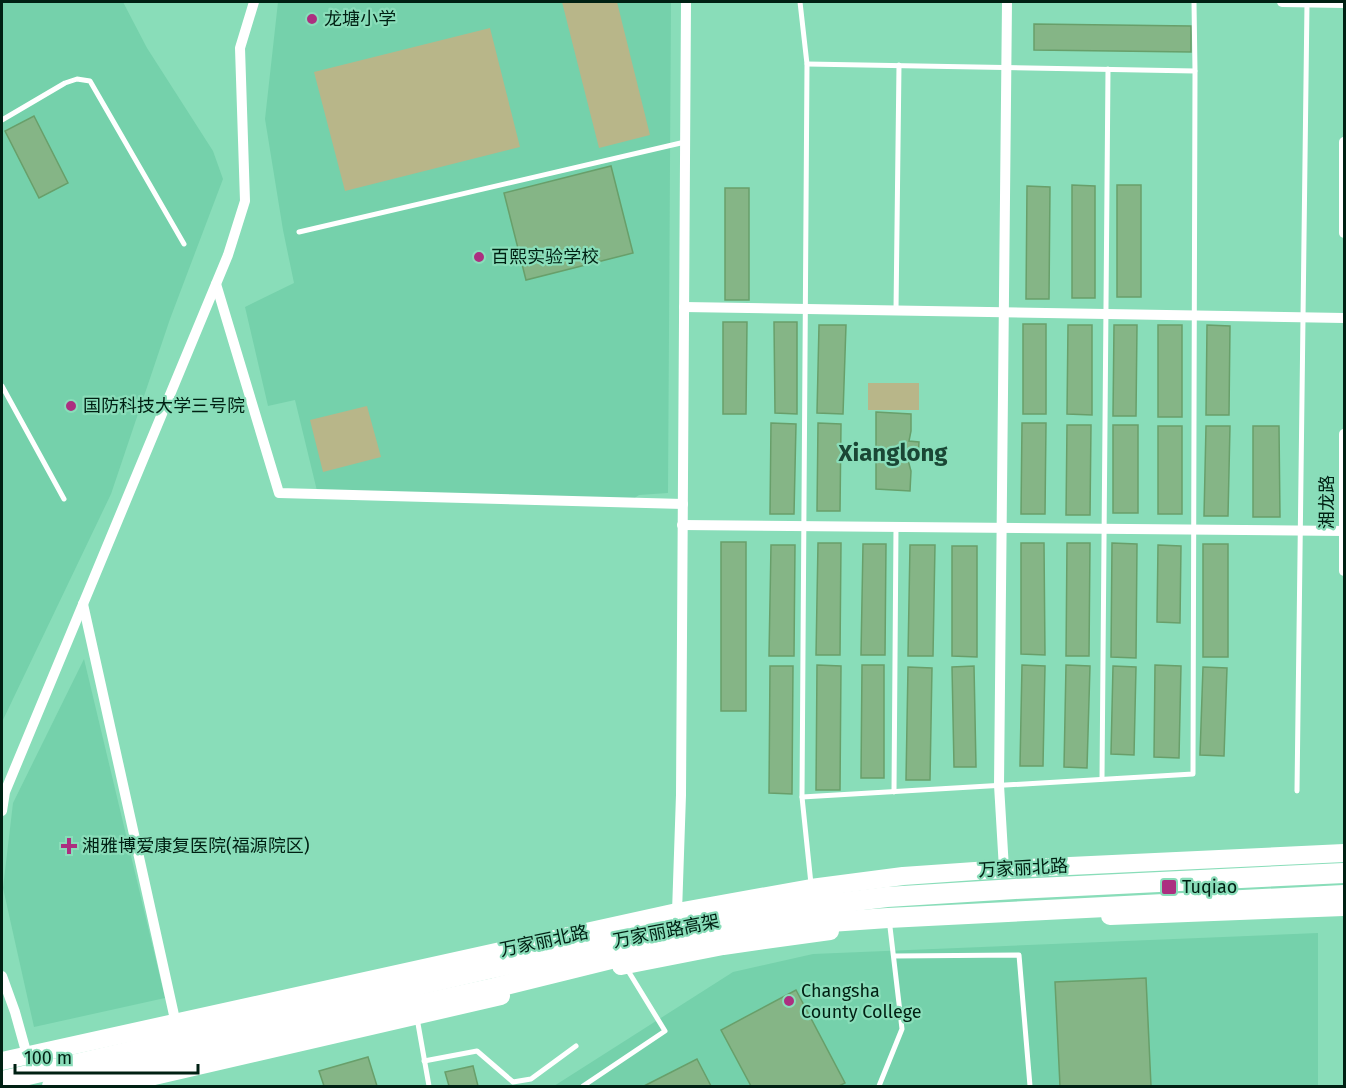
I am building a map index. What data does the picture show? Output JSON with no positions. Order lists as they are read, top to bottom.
{
  "streets": {
    "highway": ["万家丽路高架"],
    "main road": ["万家丽北路"],
    "street": ["湘龙路"]
  },
  "districts": ["Xianglong"],
  "places": {
    "other": [
      "龙塘小学",
      "百熙实验学校",
      "国防科技大学三号院",
      "Changsha County College"
    ],
    "health": ["湘雅博爱康复医院(福源院区)"],
    "transit": ["Tuqiao"]
  },
  "scale_bar": "100 m"
}
